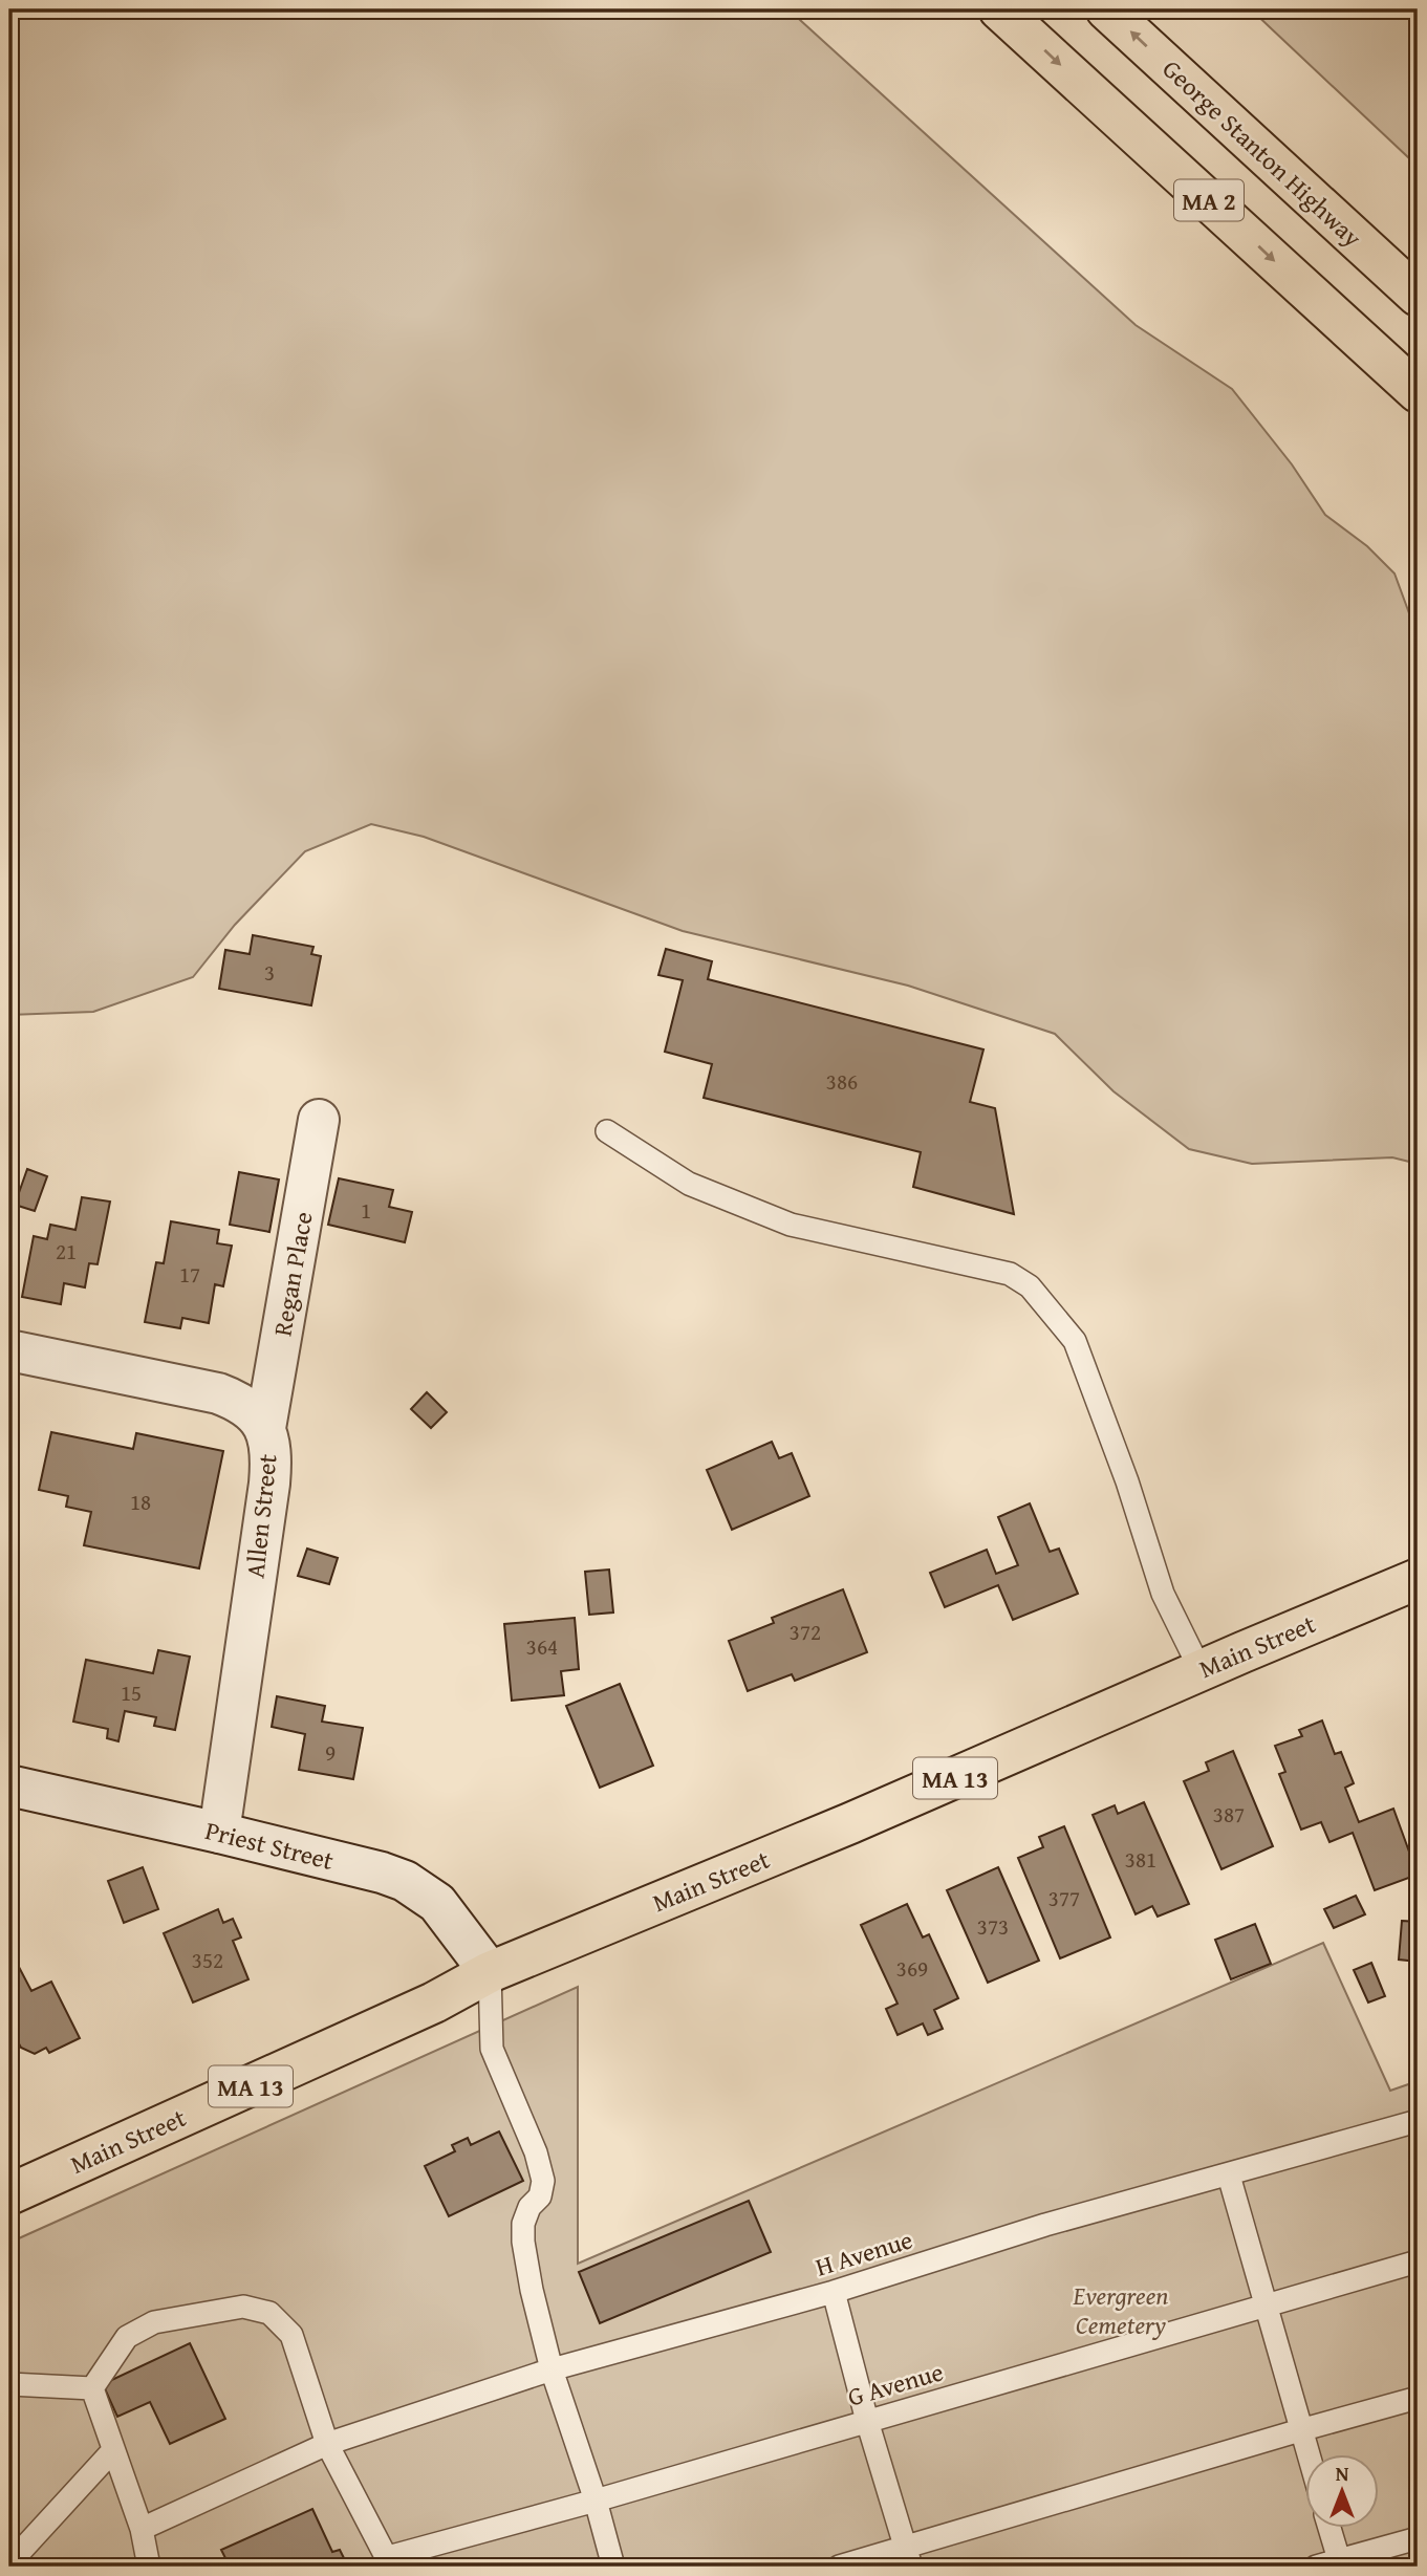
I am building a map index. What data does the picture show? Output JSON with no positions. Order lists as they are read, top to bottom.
{
  "streets": {
    "main road": [
      "George Stanton Highway",
      "MA 2",
      "Main Street",
      "MA 13"
    ],
    "street": ["Regan Place", "Allen Street", "Priest Street"],
    "lane": ["H Avenue", "G Avenue"]
  },
  "crossings": [
    ["Regan Place", "Allen Street"],
    ["Allen Street", "Priest Street"],
    ["Main Street", "Priest Street"]
  ],
  "parks": ["Evergreen Cemetery"],
  "house_numbers": [
    "3",
    "386",
    "1",
    "21",
    "17",
    "18",
    "372",
    "364",
    "15",
    "9",
    "387",
    "381",
    "377",
    "373",
    "352",
    "369"
  ],
  "north": "top"
}
